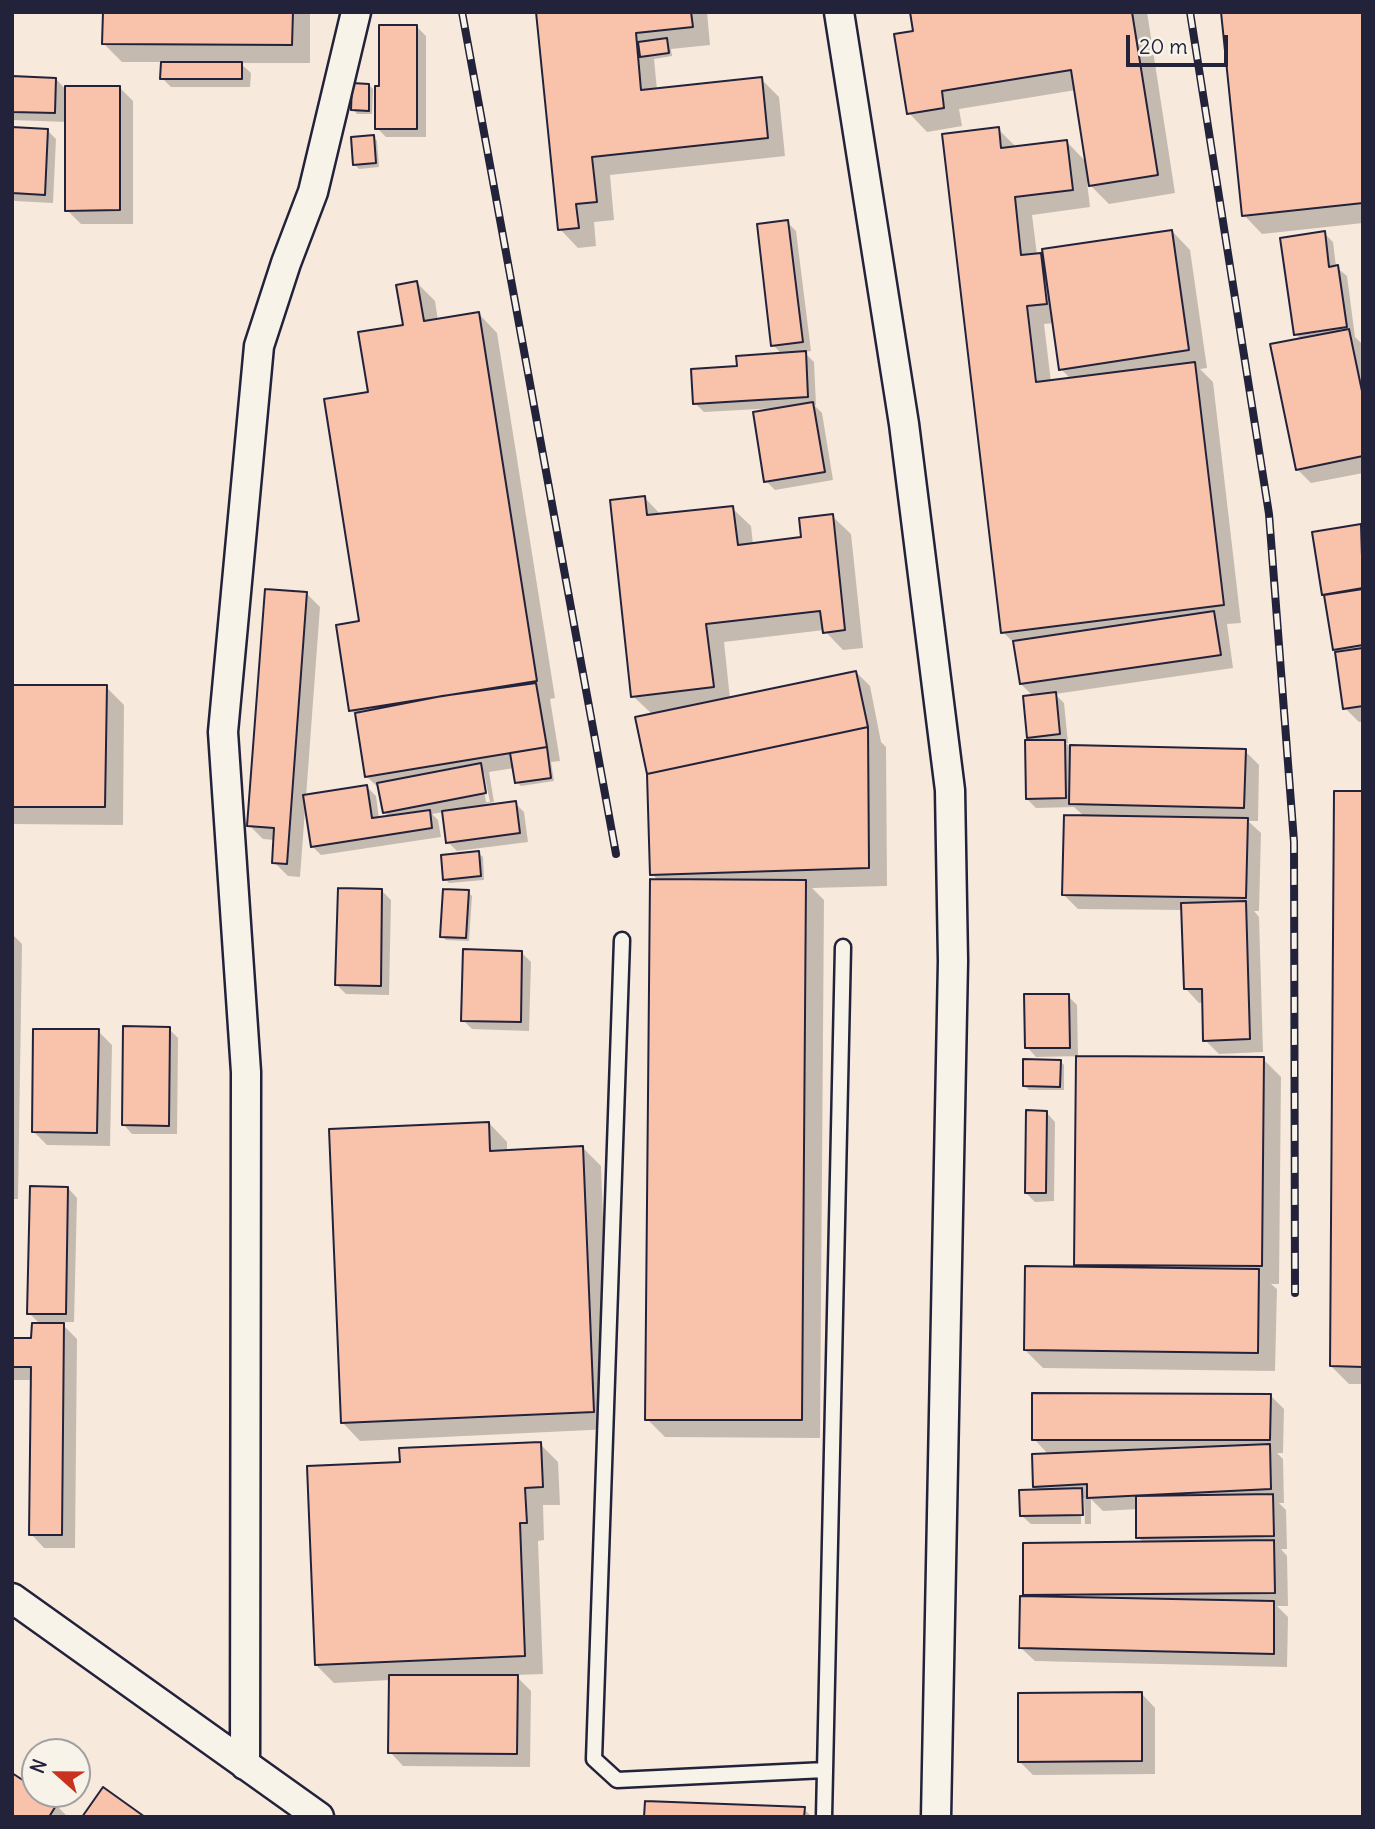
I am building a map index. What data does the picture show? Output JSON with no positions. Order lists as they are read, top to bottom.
{
  "scale_bar": "20 m",
  "north": "left"
}
